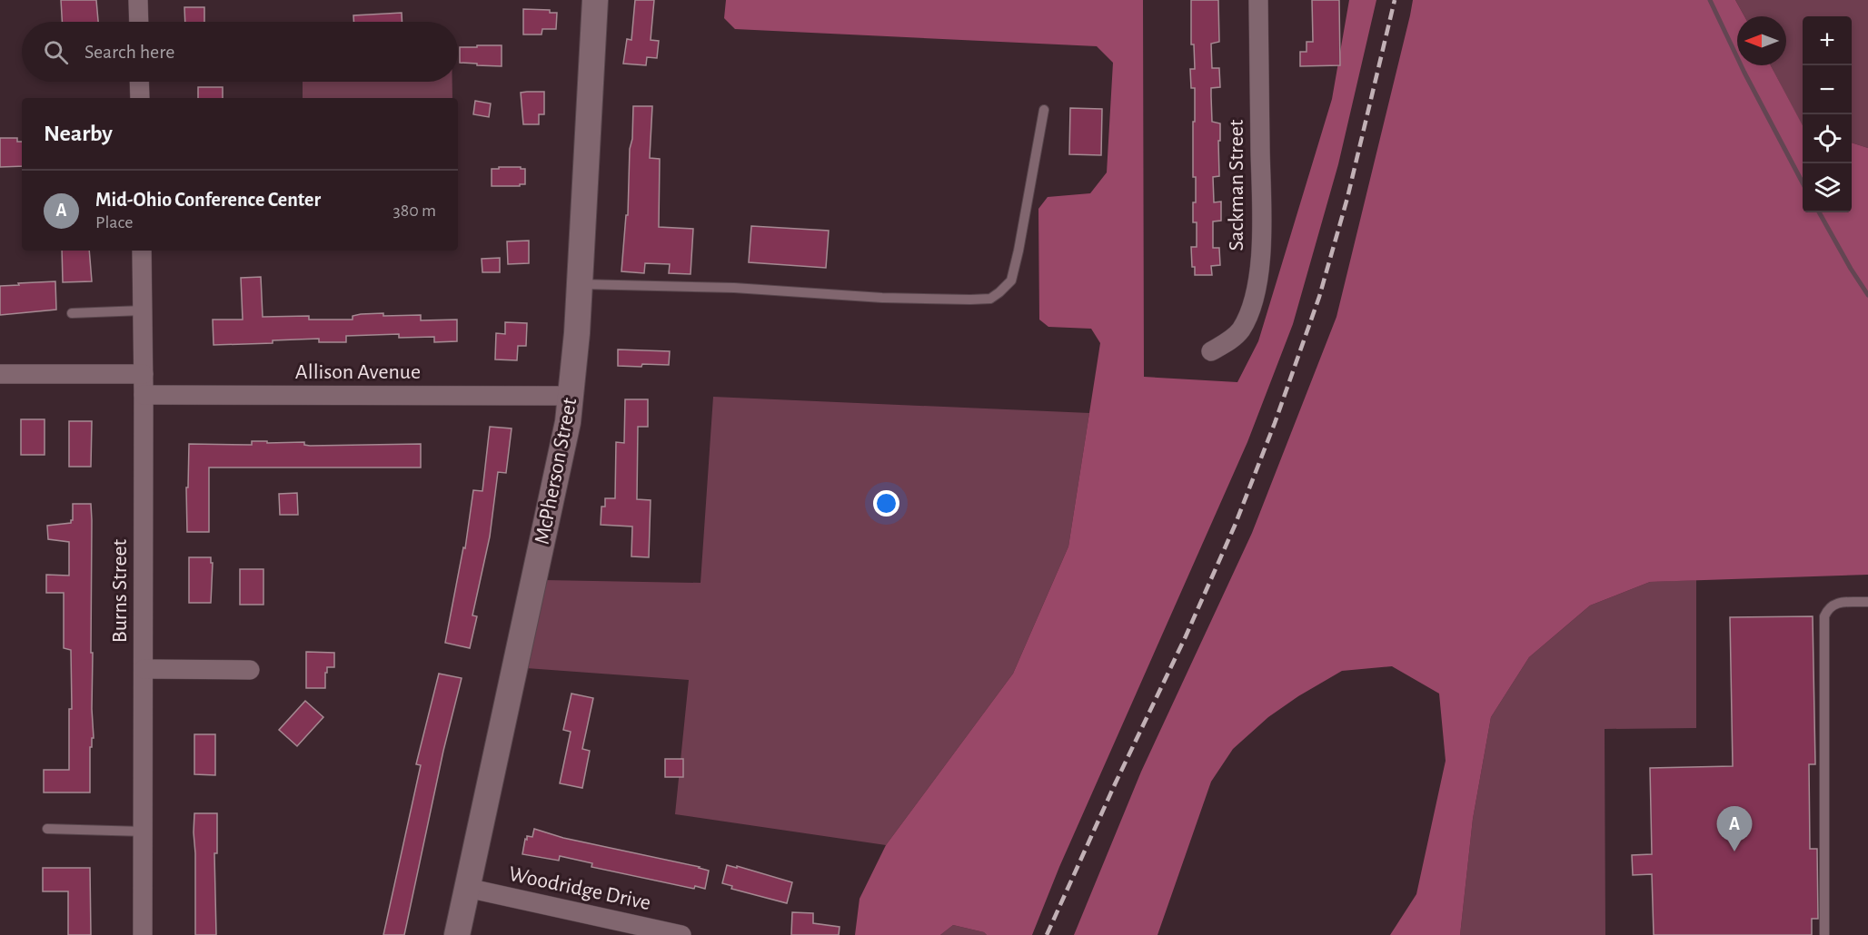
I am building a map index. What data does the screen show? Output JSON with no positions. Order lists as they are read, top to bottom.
{
  "streets": {
    "street": [
      "Sackman Street",
      "Allison Avenue",
      "McPherson Street",
      "Burns Street",
      "Woodridge Drive"
    ]
  },
  "crossings": [
    ["Allison Avenue", "McPherson Street"],
    ["Allison Avenue", "Burns Street"],
    ["McPherson Street", "Woodridge Drive"]
  ],
  "north": "left",
  "page": {
    "map_buttons": ["+", "−"],
    "search": "Search here",
    "heading": "Nearby",
    "list": [
      {
        "mark": "A",
        "name": "Mid-Ohio Conference Center",
        "note": "Place",
        "value": "380 m"
      }
    ],
    "pins": "A"
  }
}
